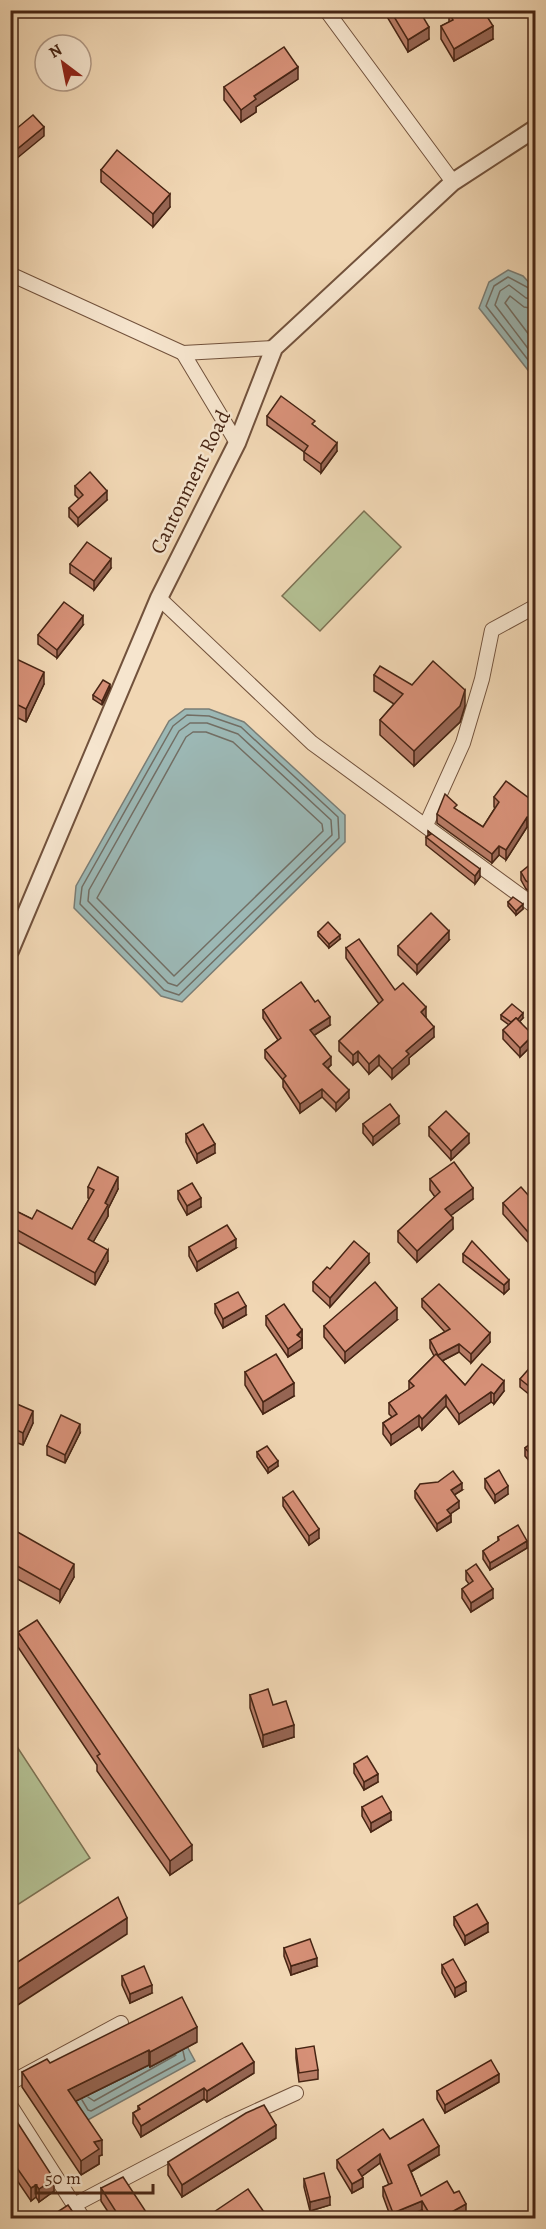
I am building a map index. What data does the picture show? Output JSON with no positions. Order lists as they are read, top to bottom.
{
  "streets": {
    "street": ["Cantonment Road"]
  },
  "scale_bar": "50 m",
  "north": "top left"
}
